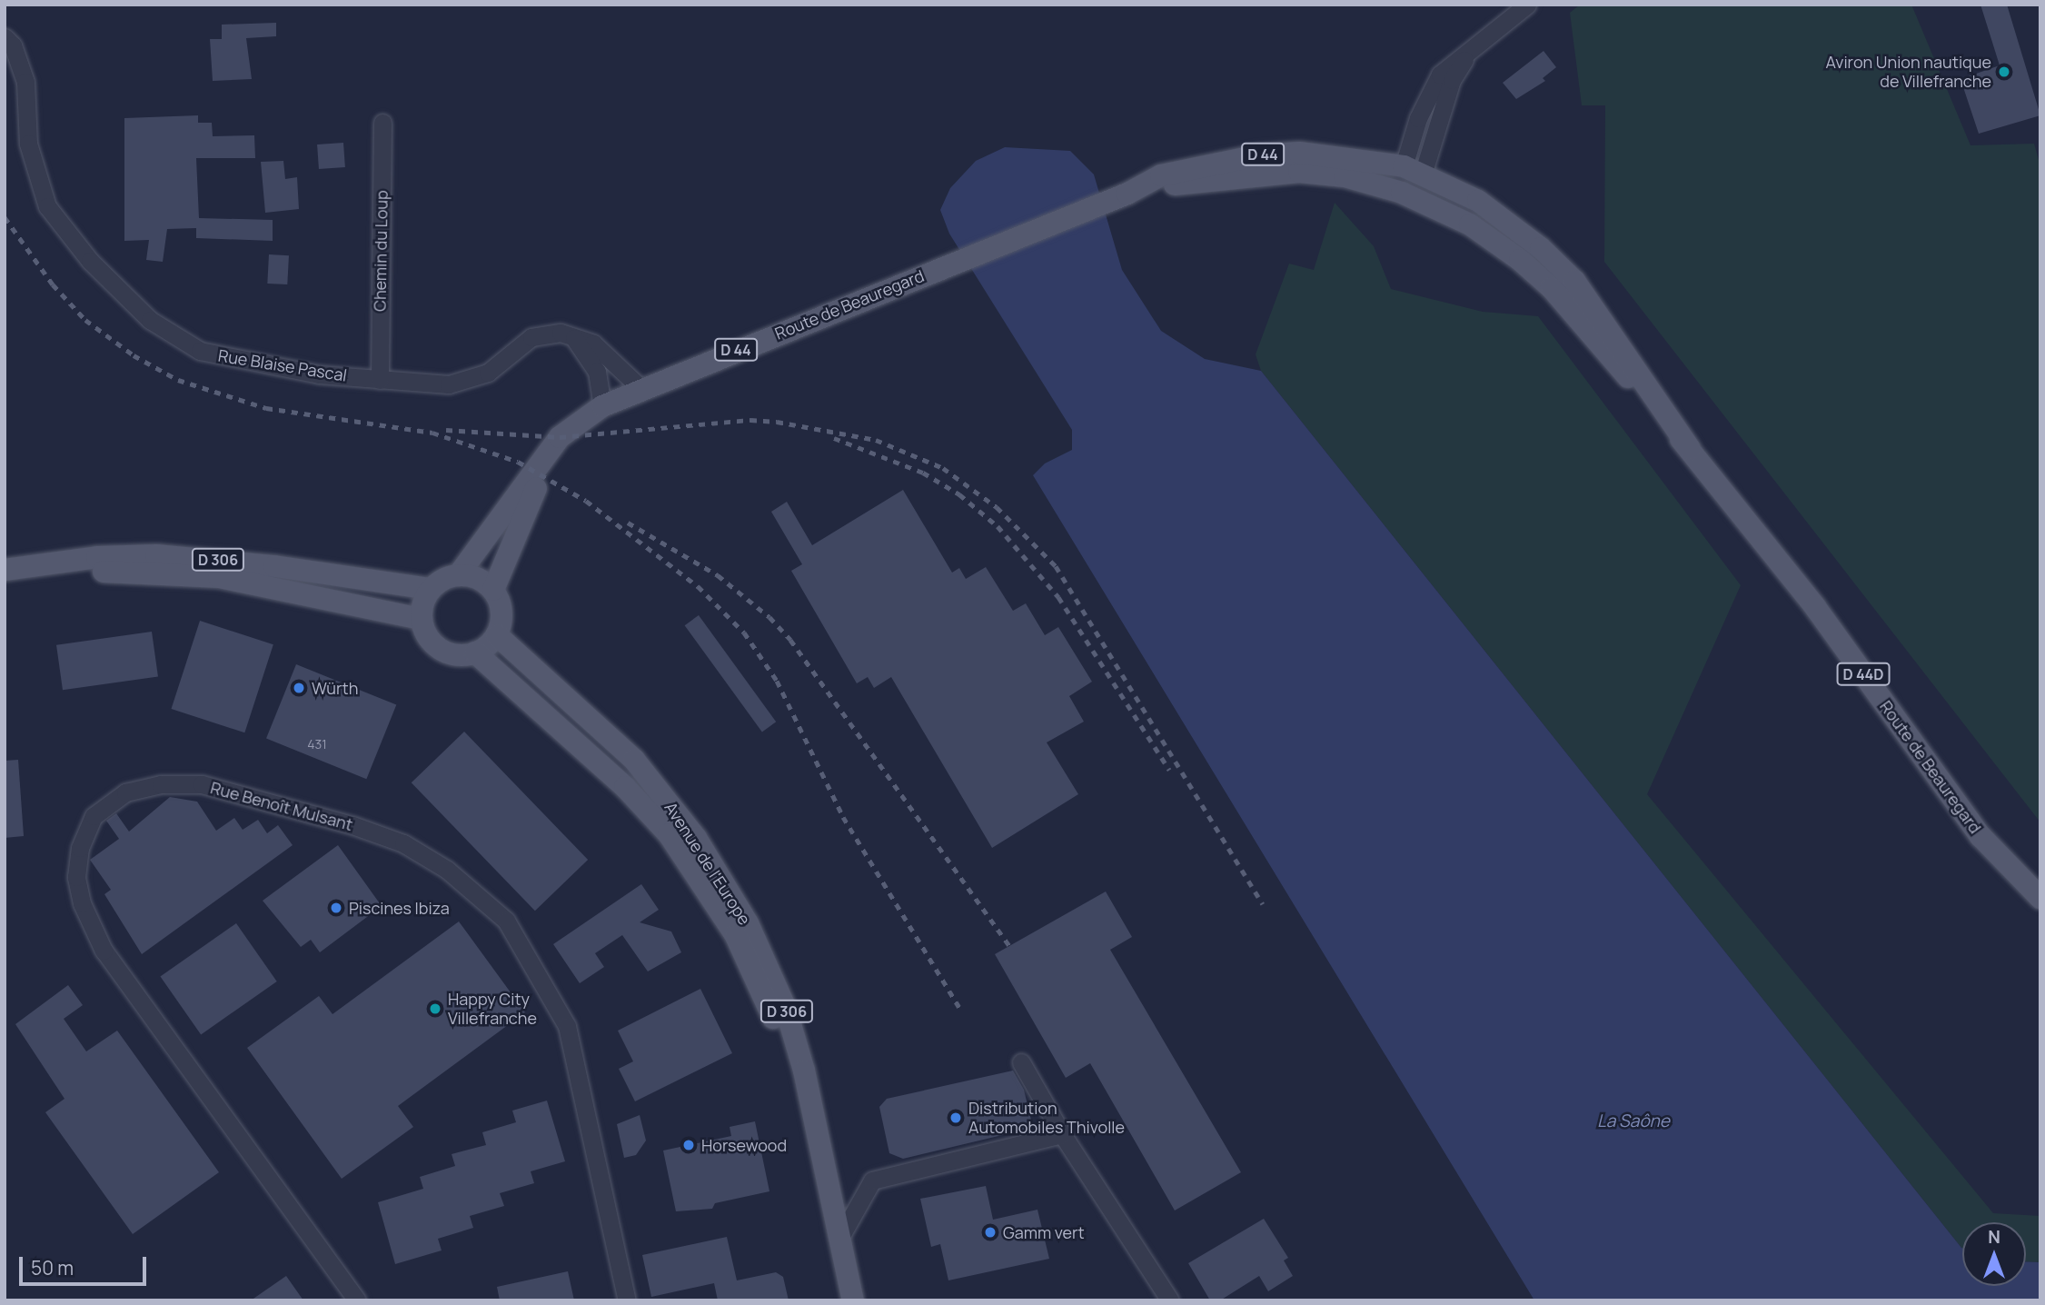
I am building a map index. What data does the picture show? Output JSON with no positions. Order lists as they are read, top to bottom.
{
  "streets": {
    "main road": [
      "D 44",
      "Route de Beauregard",
      "D 306",
      "D 44D",
      "Avenue de l'Europe"
    ],
    "street": ["Chemin du Loup", "Rue Blaise Pascal", "Rue Benoît Mulsant"]
  },
  "crossings": [
    ["Chemin du Loup", "Rue Blaise Pascal"],
    ["Route de Beauregard", "Rue Blaise Pascal"],
    ["Route de Beauregard", "D 306"],
    ["Route de Beauregard", "D 44D"],
    ["Route de Beauregard", "Avenue de l'Europe"],
    ["D 306", "Avenue de l'Europe"]
  ],
  "water": ["La Saône"],
  "places": [
    "Aviron Union nautique de Villefranche",
    "Würth",
    "Piscines Ibiza",
    "Happy City Villefranche",
    "Distribution Automobiles Thivolle",
    "Horsewood",
    "Gamm vert"
  ],
  "house_numbers": ["431"],
  "scale_bar": "50 m",
  "north": "top"
}
